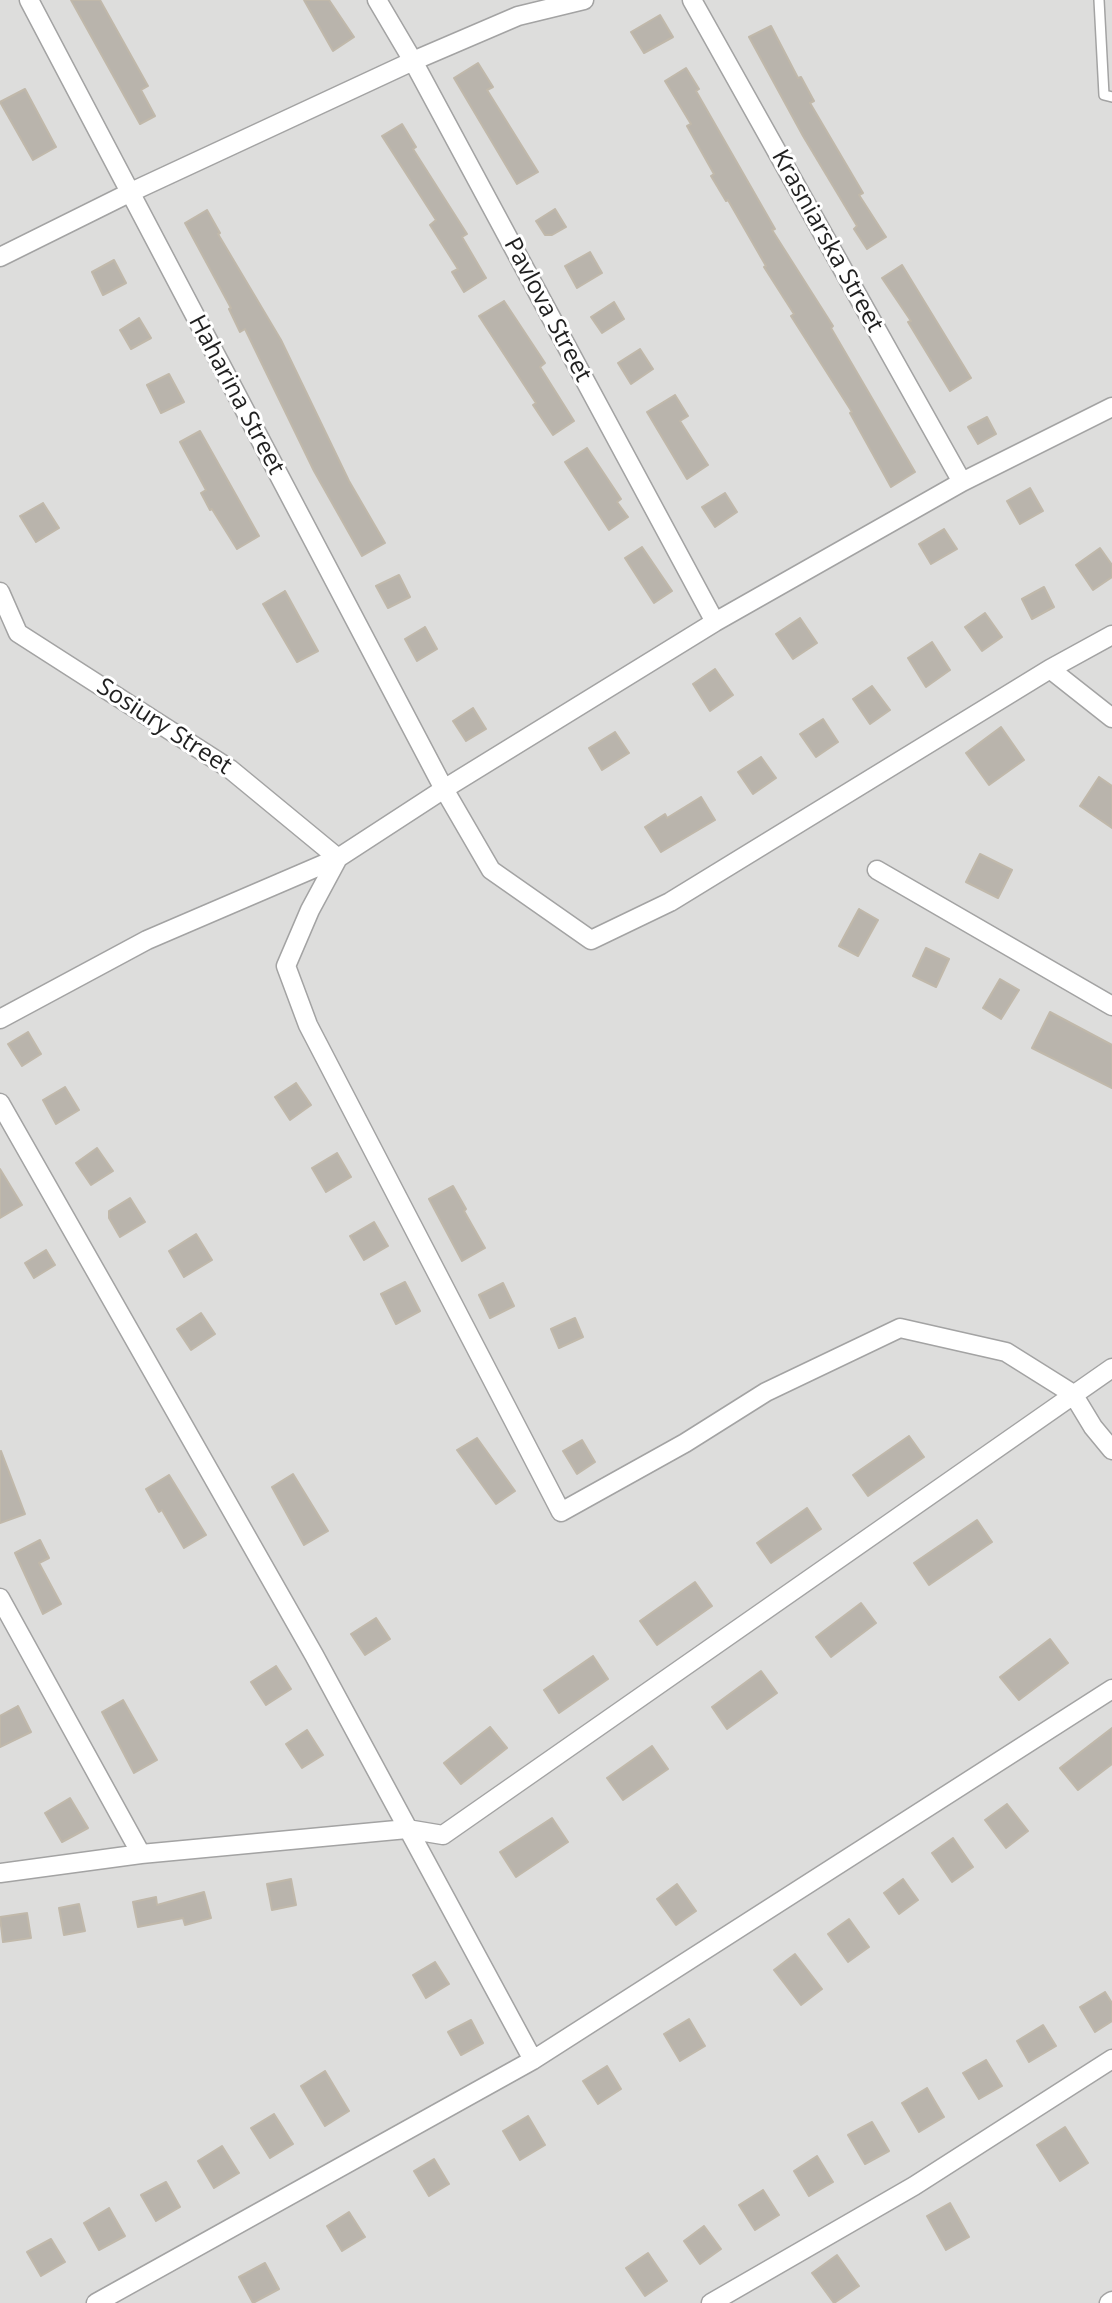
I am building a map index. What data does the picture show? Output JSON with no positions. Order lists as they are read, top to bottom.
{
  "streets": {
    "street": [
      "Krasniarska Street",
      "Pavlova Street",
      "Haharina Street",
      "Sosiury Street"
    ]
  }
}
